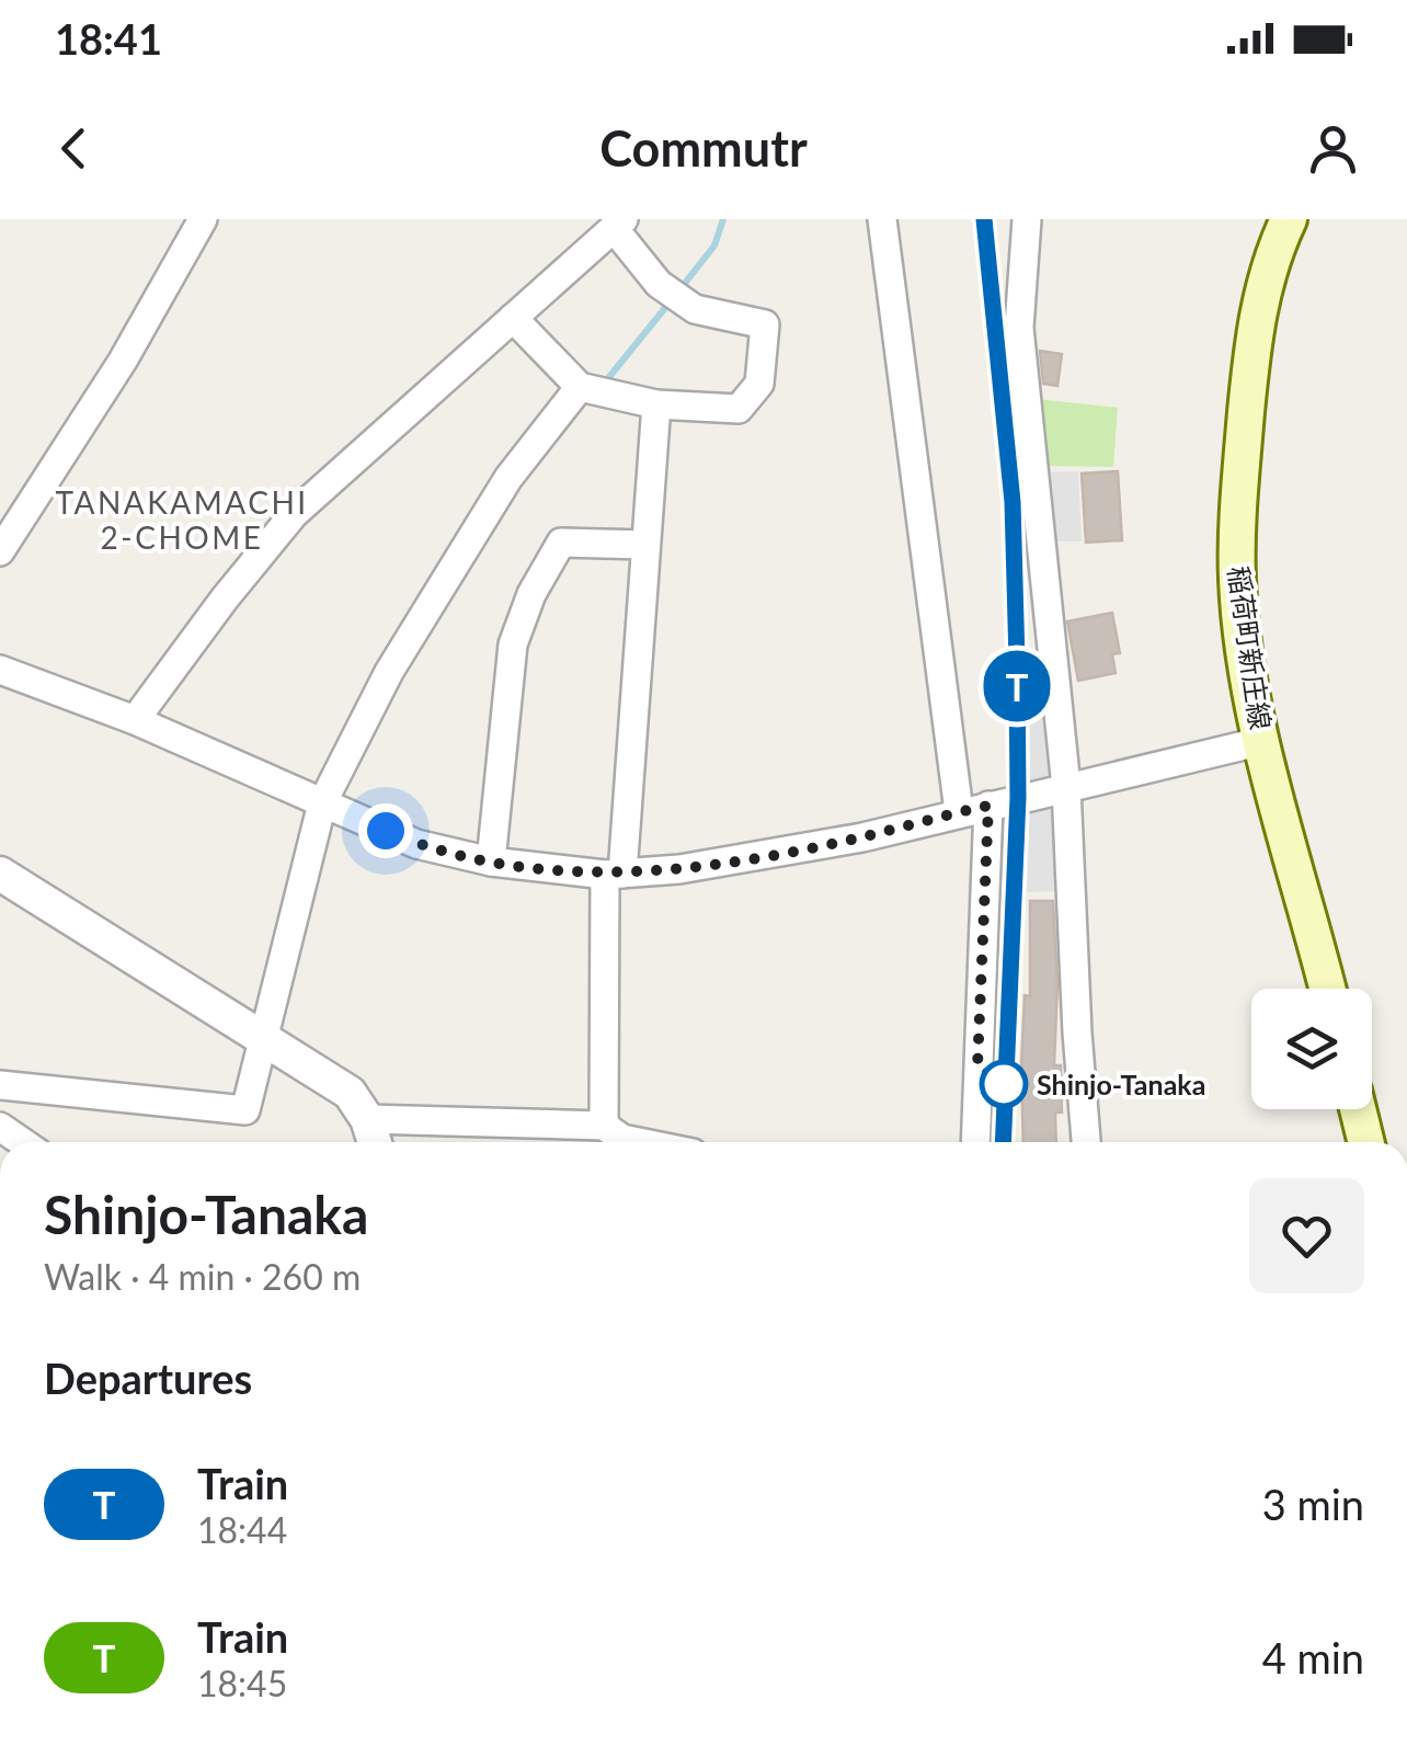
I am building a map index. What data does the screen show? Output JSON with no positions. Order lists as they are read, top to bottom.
{
  "streets": {
    "main road": ["稲荷町新庄線"]
  },
  "districts": ["TANAKAMACHI 2-CHOME"],
  "places": ["Shinjo-Tanaka"],
  "page": {
    "status": "18:41",
    "header": "Commutr",
    "on_map": "T",
    "heading": [
      ["Shinjo-Tanaka", "Walk · 4 min · 260 m"],
      "Departures"
    ],
    "list": [
      {
        "mark": "T",
        "name": "Train",
        "note": "18:44",
        "value": "3 min"
      },
      {
        "mark": "T",
        "name": "Train",
        "note": "18:45",
        "value": "4 min"
      }
    ]
  }
}
